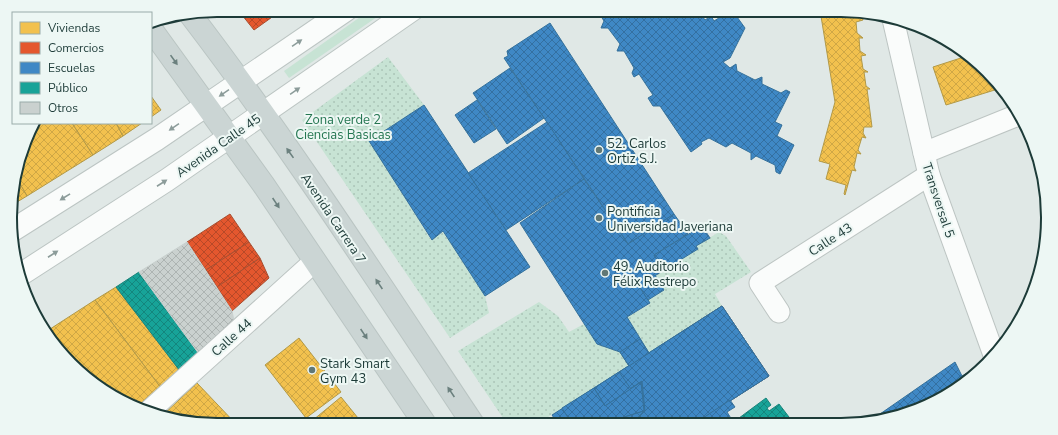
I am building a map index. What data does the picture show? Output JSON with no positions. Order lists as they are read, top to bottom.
{
  "streets": {
    "main road": ["Avenida Calle 45", "Avenida Carrera 7"],
    "street": ["Transversal 5", "Calle 43", "Calle 44"]
  },
  "crossings": [
    ["Avenida Calle 45", "Avenida Carrera 7"],
    ["Transversal 5", "Calle 43"]
  ],
  "parks": ["Zona verde 2 Ciencias Basicas"],
  "places": [
    "52. Carlos Ortiz S.J.",
    "Pontificia Universidad Javeriana",
    "49. Auditorio Félix Restrepo",
    "Stark Smart Gym 43"
  ],
  "legend": [
    "Viviendas",
    "Comercios",
    "Escuelas",
    "Público",
    "Otros"
  ]
}
